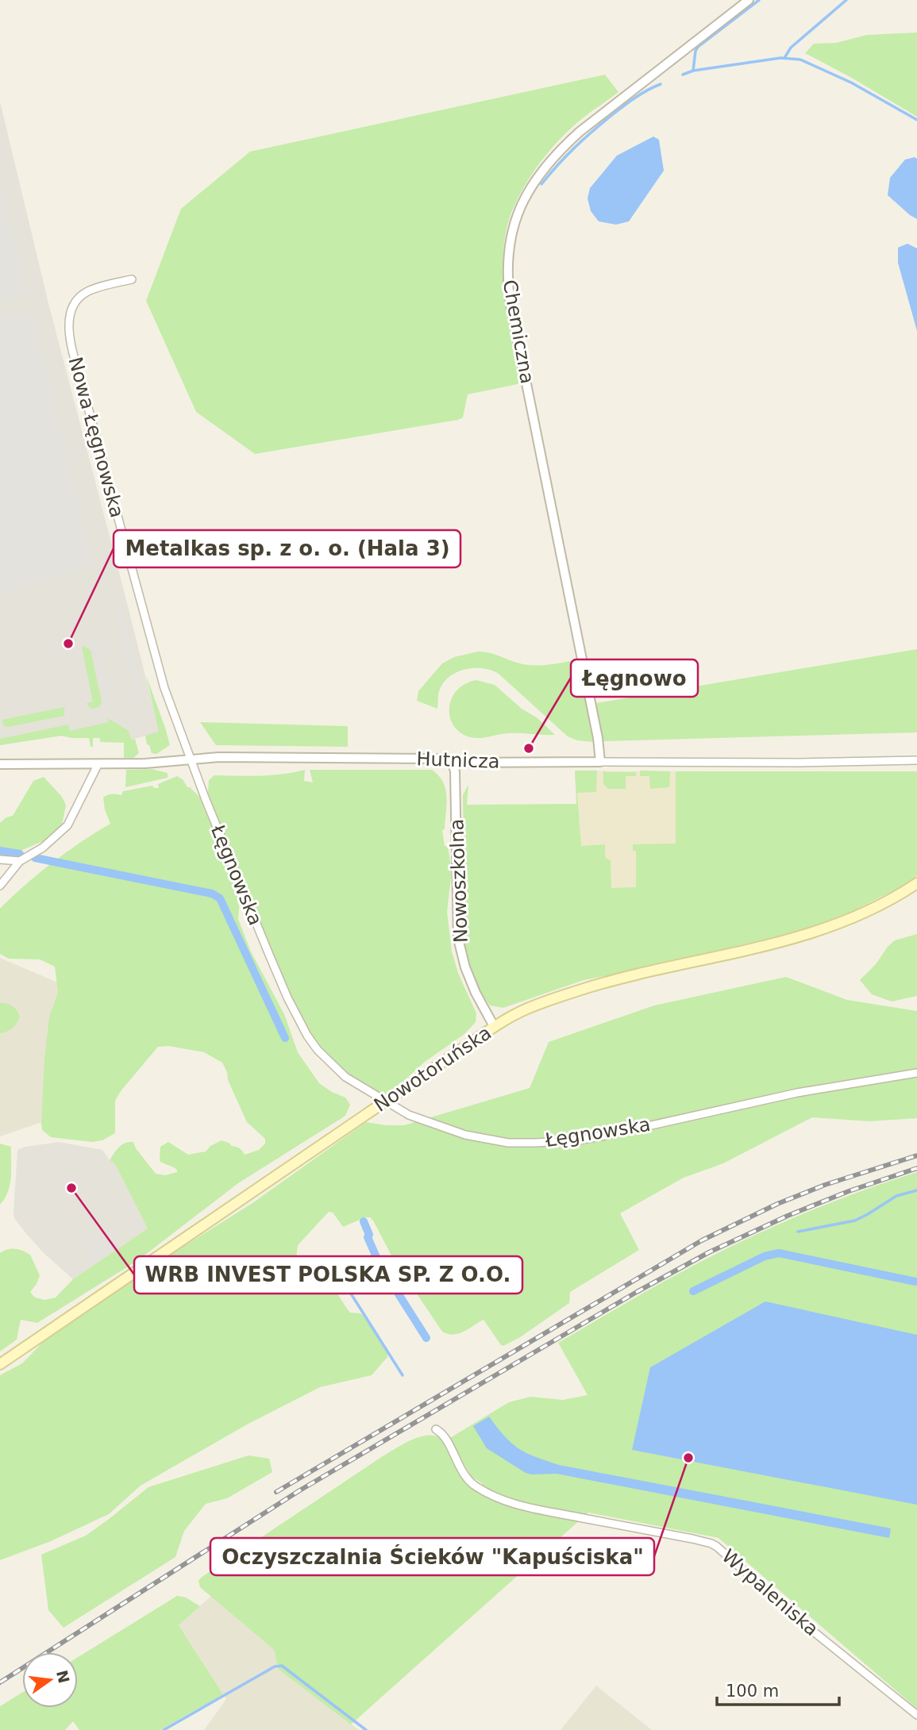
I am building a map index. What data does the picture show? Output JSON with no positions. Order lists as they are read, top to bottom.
{
  "streets": {
    "main road": ["Nowotoruńska"],
    "street": [
      "Chemiczna",
      "Nowa Łęgnowska",
      "Hutnicza",
      "Łęgnowska",
      "Nowoszkolna",
      "Wypaleniska"
    ]
  },
  "crossings": [
    ["Chemiczna", "Hutnicza"],
    ["Nowa Łęgnowska", "Hutnicza"],
    ["Nowa Łęgnowska", "Łęgnowska"],
    ["Hutnicza", "Łęgnowska"],
    ["Hutnicza", "Nowoszkolna"],
    ["Nowoszkolna", "Nowotoruńska"]
  ],
  "places": [
    "Metalkas sp. z o. o. (Hala 3)",
    "Łęgnowo",
    "WRB INVEST POLSKA SP. Z O.O.",
    "Oczyszczalnia Ścieków \"Kapuściska\""
  ],
  "scale_bar": "100 m",
  "north": "right"
}
